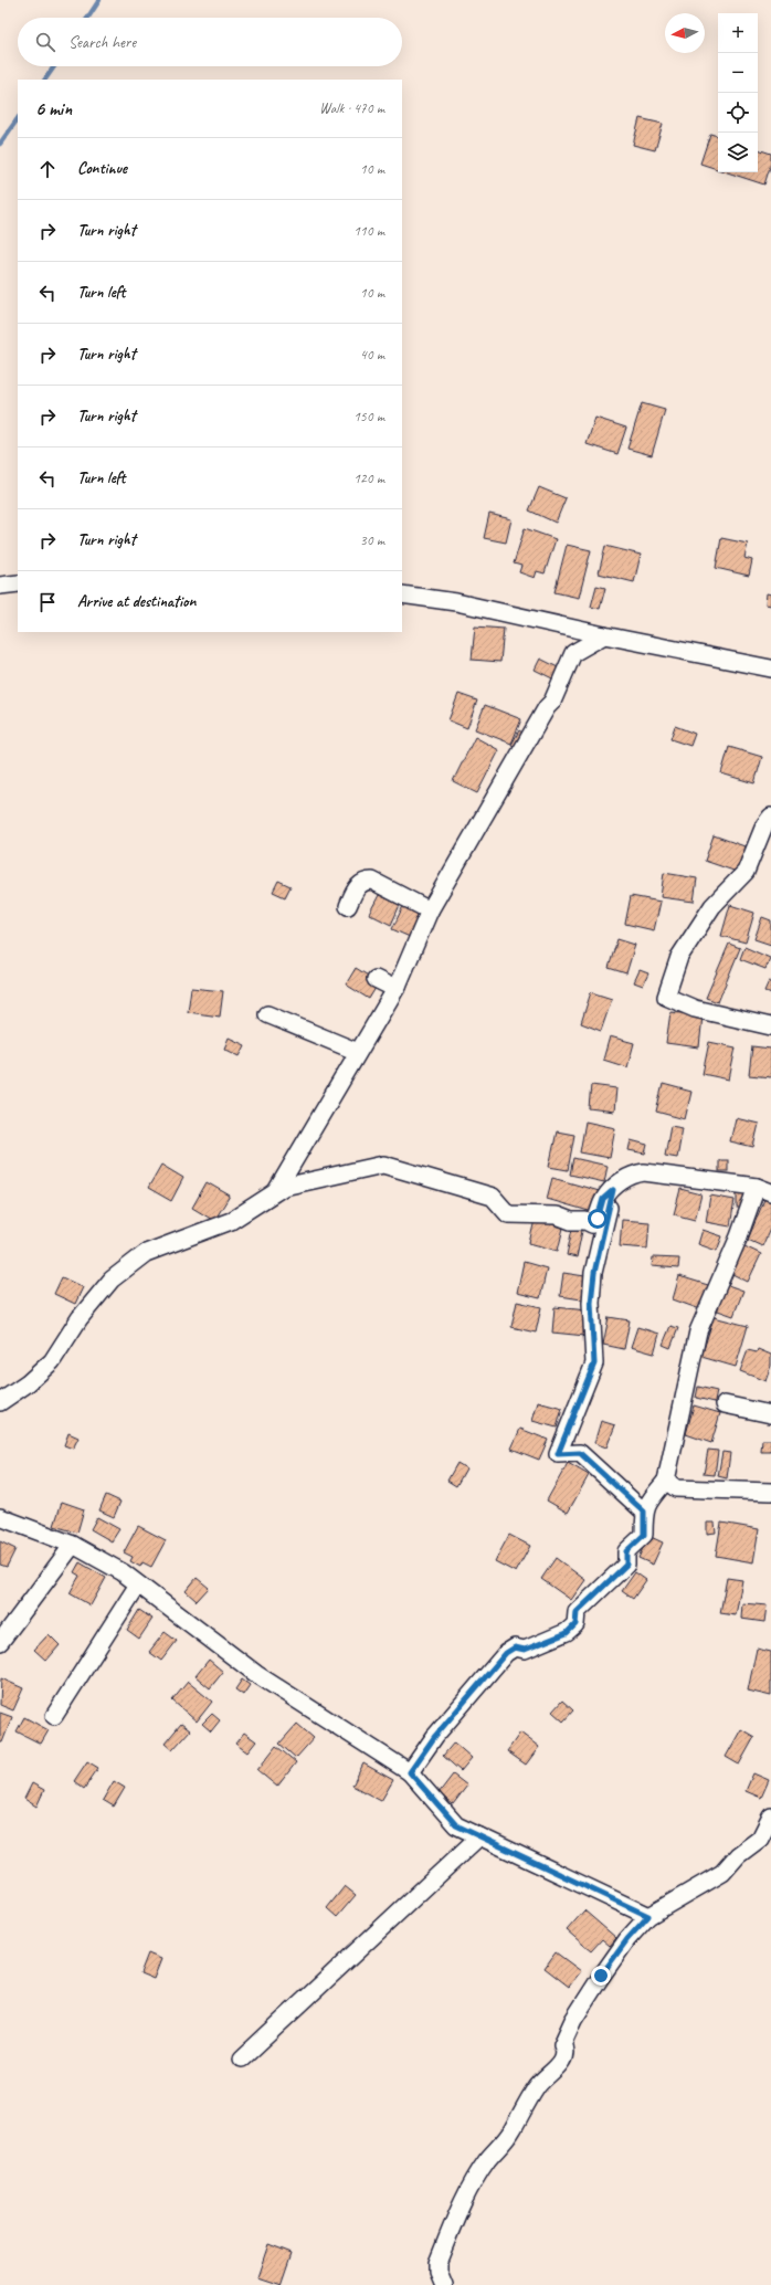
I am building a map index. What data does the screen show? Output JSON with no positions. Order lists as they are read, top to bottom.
{
  "north": "left",
  "page": {
    "map_buttons": ["+", "−"],
    "search": "Search here",
    "heading": ["6 min", "Walk · 470 m"],
    "list": [
      ["Continue", "10 m"],
      ["Turn right", "110 m"],
      ["Turn left", "10 m"],
      ["Turn right", "40 m"],
      ["Turn right", "150 m"],
      ["Turn left", "120 m"],
      ["Turn right", "30 m"],
      "Arrive at destination"
    ]
  }
}
